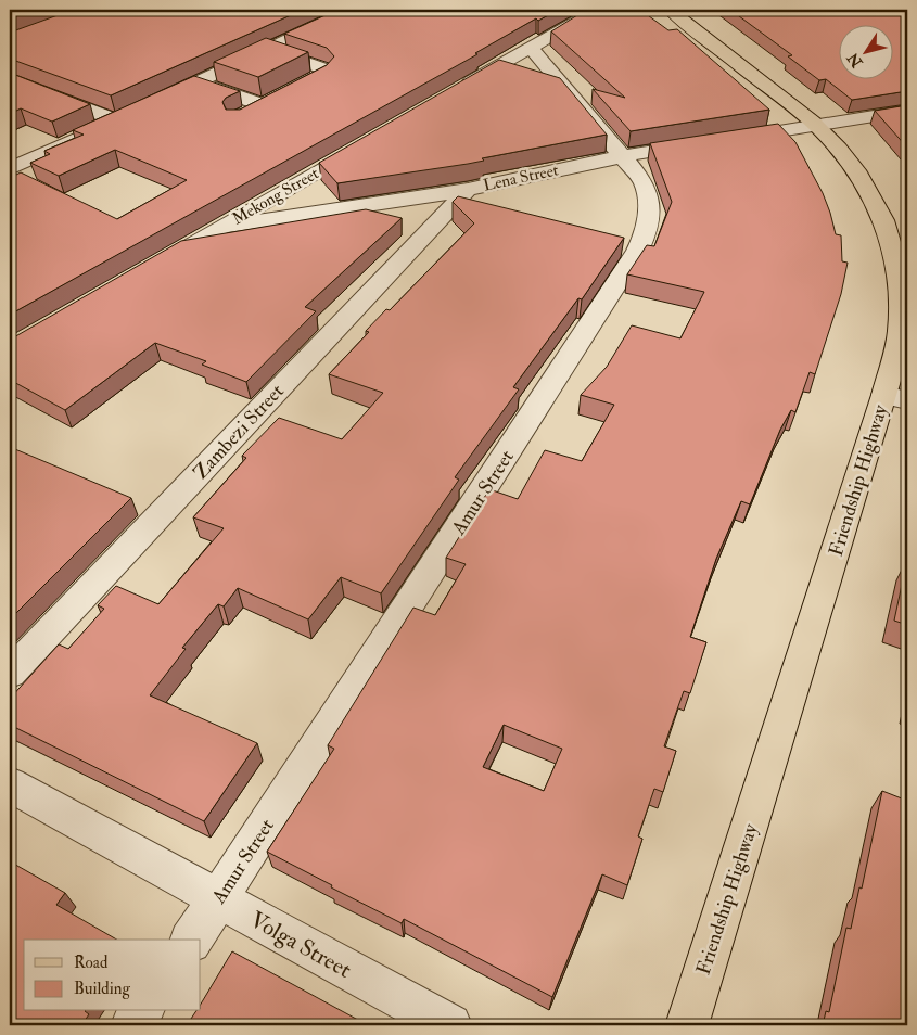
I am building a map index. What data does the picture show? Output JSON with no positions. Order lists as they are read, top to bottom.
{
  "streets": {
    "main road": ["Friendship Highway"],
    "street": [
      "Lena Street",
      "Mekong Street",
      "Zambezi Street",
      "Amur Street",
      "Volga Street"
    ]
  },
  "crossings": [
    ["Lena Street", "Mekong Street"],
    ["Lena Street", "Zambezi Street"],
    ["Lena Street", "Amur Street"],
    ["Amur Street", "Volga Street"]
  ],
  "legend": ["Road", "Building"],
  "north": "bottom left"
}
